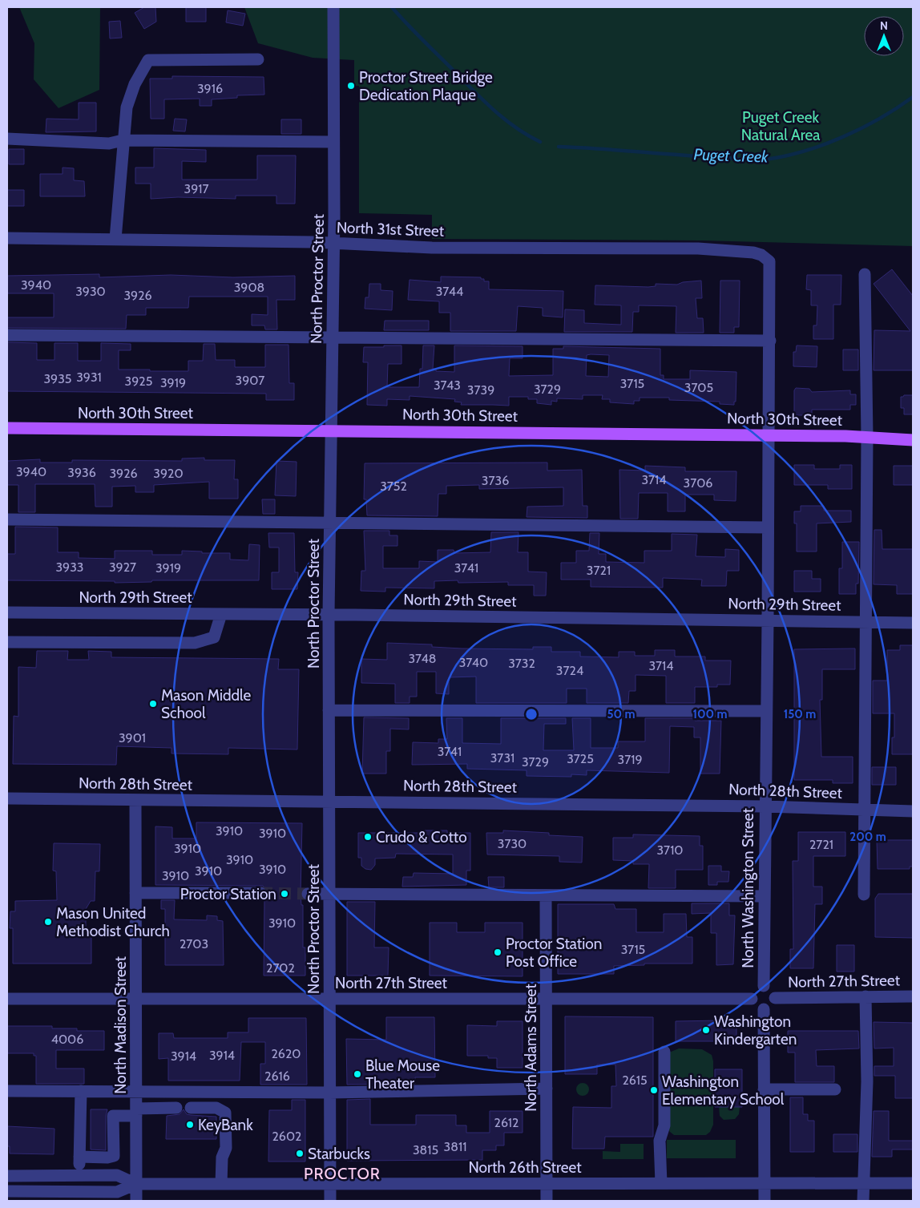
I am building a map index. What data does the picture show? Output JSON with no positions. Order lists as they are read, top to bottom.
{
  "streets": {
    "main road": ["North 30th Street"],
    "street": [
      "North 31st Street",
      "North Proctor Street",
      "North 29th Street",
      "North 28th Street",
      "North Washington Street",
      "North 27th Street",
      "North Madison Street",
      "North Adams Street",
      "North 26th Street"
    ]
  },
  "crossings": [
    ["North 31st Street", "North Proctor Street"],
    ["North 31st Street", "North Washington Street"],
    ["North Proctor Street", "North 30th Street"],
    ["North Proctor Street", "North 29th Street"],
    ["North Proctor Street", "North 28th Street"],
    ["North Proctor Street", "North 27th Street"],
    ["North Proctor Street", "North 26th Street"],
    ["North 30th Street", "North Washington Street"],
    ["North 29th Street", "North Washington Street"],
    ["North 28th Street", "North Washington Street"],
    ["North 28th Street", "North Madison Street"],
    ["North Washington Street", "North 27th Street"],
    ["North 27th Street", "North Madison Street"],
    ["North 27th Street", "North Adams Street"],
    ["North Madison Street", "North 26th Street"],
    ["North Adams Street", "North 26th Street"]
  ],
  "districts": ["PROCTOR"],
  "water": ["Puget Creek"],
  "parks": ["Puget Creek Natural Area"],
  "places": [
    "Proctor Street Bridge Dedication Plaque",
    "Mason Middle School",
    "Crudo & Cotto",
    "Proctor Station",
    "Mason United Methodist Church",
    "Proctor Station Post Office",
    "Washington Kindergarten",
    "Blue Mouse Theater",
    "Washington Elementary School",
    "KeyBank",
    "Starbucks"
  ],
  "house_numbers": [
    "3916",
    "3917",
    "3940",
    "3908",
    "3930",
    "3744",
    "3926",
    "3931",
    "3935",
    "3907",
    "3925",
    "3919",
    "3715",
    "3743",
    "3705",
    "3729",
    "3739",
    "3940",
    "3936",
    "3926",
    "3920",
    "3714",
    "3736",
    "3706",
    "3752",
    "3933",
    "3927",
    "3919",
    "3741",
    "3721",
    "3748",
    "3740",
    "3732",
    "3714",
    "3724",
    "3901",
    "3741",
    "3731",
    "3725",
    "3719",
    "3729",
    "3910",
    "3910",
    "3730",
    "2721",
    "3910",
    "3710",
    "3910",
    "3910",
    "3910",
    "3910",
    "3910",
    "2703",
    "3715",
    "2702",
    "4006",
    "2620",
    "3914",
    "3914",
    "2616",
    "2615",
    "2612",
    "2602",
    "3811",
    "3815"
  ],
  "north": "top",
  "rings": [
    "50 m",
    "100 m",
    "150 m",
    "200 m"
  ]
}
